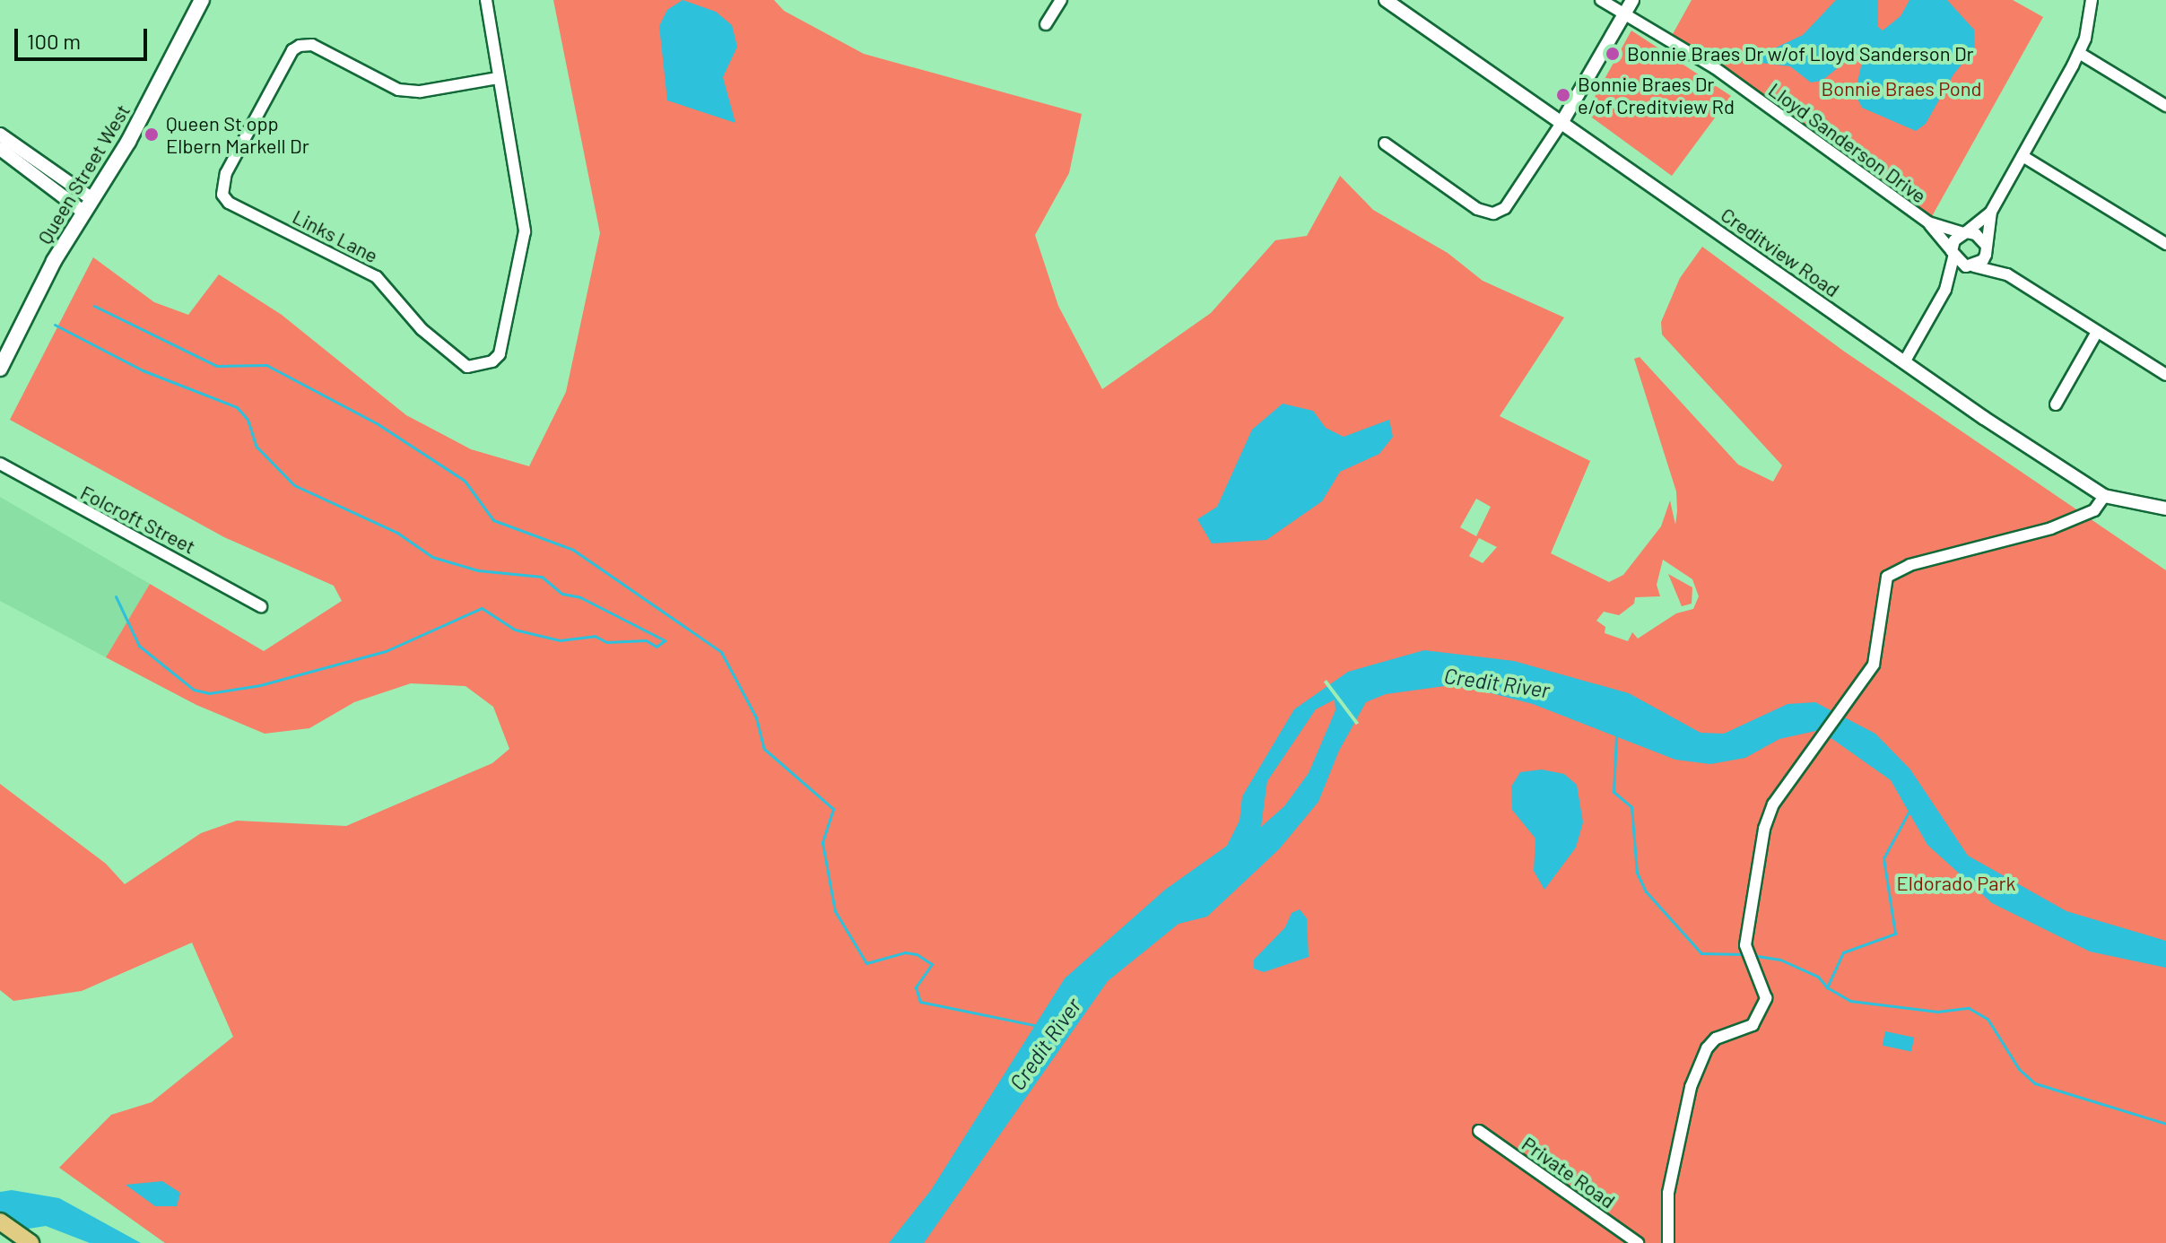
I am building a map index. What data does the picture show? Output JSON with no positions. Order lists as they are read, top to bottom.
{
  "streets": {
    "main road": ["Queen Street West"],
    "street": [
      "Lloyd Sanderson Drive",
      "Links Lane",
      "Creditview Road",
      "Folcroft Street",
      "Private Road"
    ]
  },
  "water": ["Credit River"],
  "parks": ["Bonnie Braes Pond", "Eldorado Park"],
  "places": ["Bonnie Braes Dr w/of Lloyd Sanderson Dr", "Bonnie Braes Dr e/of Creditview Rd", "Queen St opp Elbern Markell Dr"],
  "scale_bar": "100 m"
}
